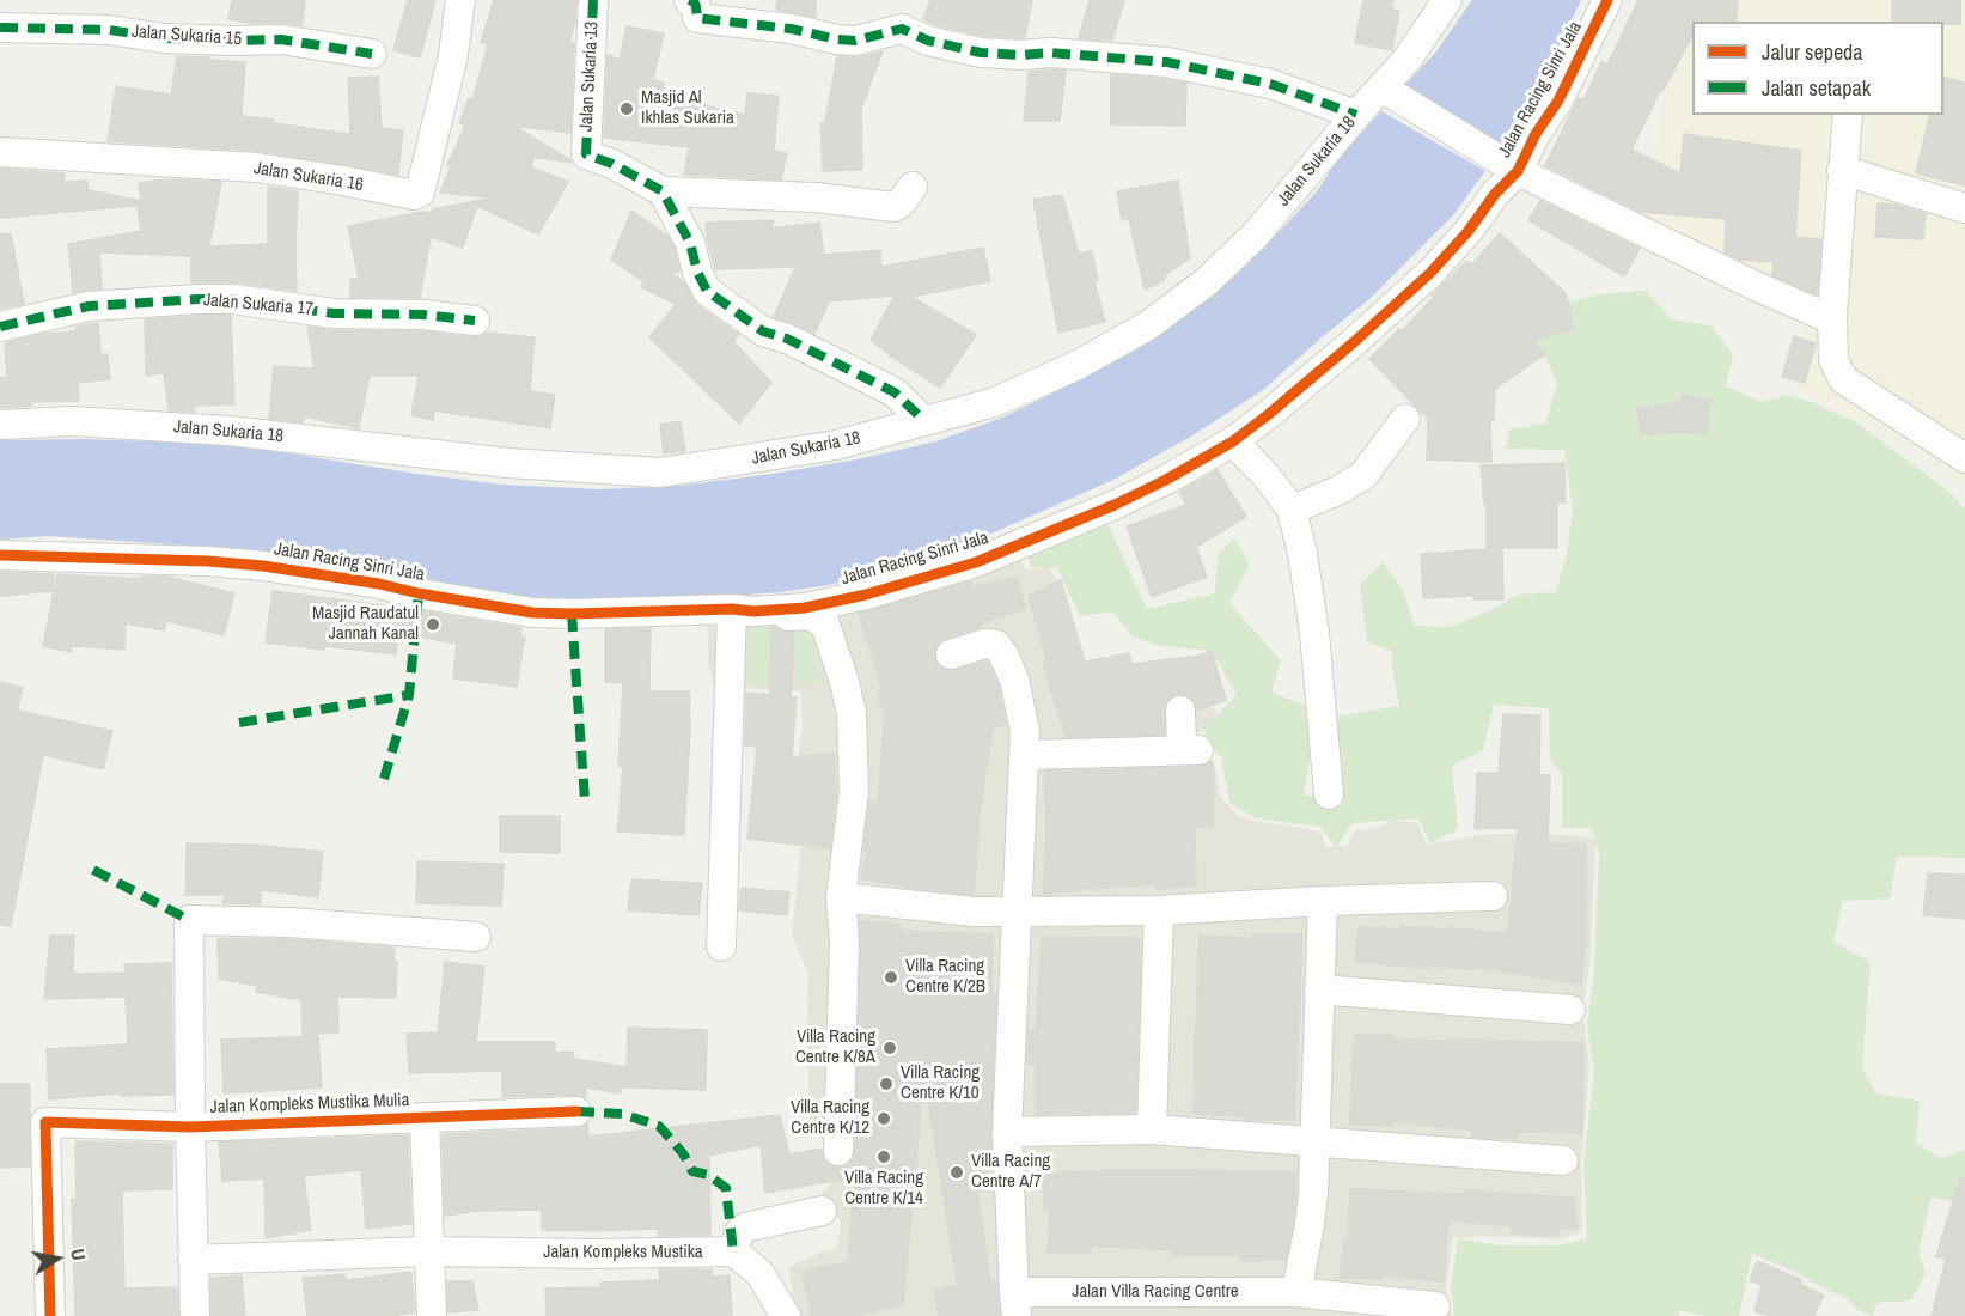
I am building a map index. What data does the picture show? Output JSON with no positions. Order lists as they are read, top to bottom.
{
  "streets": {
    "street": [
      "Jalan Sukaria 15",
      "Jalan Sukaria 13",
      "Jalan Racing Sinri Jala",
      "Jalan Sukaria 18",
      "Jalan Sukaria 16",
      "Jalan Sukaria 17",
      "Jalan Kompleks Mustika Mulia",
      "Jalan Kompleks Mustika",
      "Jalan Villa Racing Centre"
    ]
  },
  "crossings": [
    ["Jalan Kompleks Mustika Mulia", "Jalan Kompleks Mustika"]
  ],
  "places": [
    "Masjid Al Ikhlas Sukaria",
    "Masjid Raudatul Jannah Kanal",
    "Villa Racing Centre K/2B",
    "Villa Racing Centre K/8A",
    "Villa Racing Centre K/10",
    "Villa Racing Centre K/12",
    "Villa Racing Centre K/14",
    "Villa Racing Centre A/7"
  ],
  "legend": ["Jalur sepeda", "Jalan setapak"],
  "north": "right"
}
